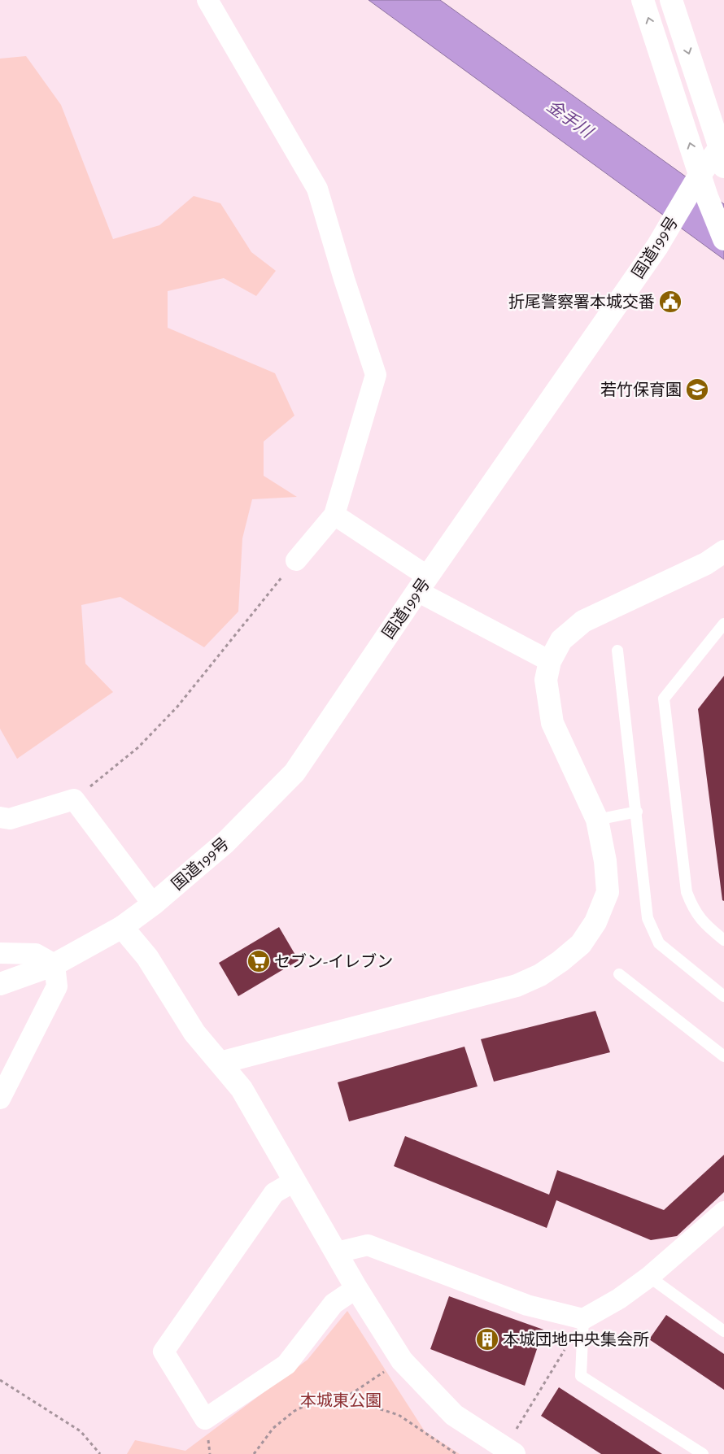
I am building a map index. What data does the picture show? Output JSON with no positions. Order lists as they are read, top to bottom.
{
  "streets": {
    "main road": ["国道199号"]
  },
  "water": ["金手川"],
  "parks": ["本城東公園"],
  "places": {
    "public building": ["折尾警察署本城交番"],
    "school or university": ["若竹保育園"],
    "supermarket": ["セブン-イレブン"],
    "building": ["本城団地中央集会所"]
  }
}
